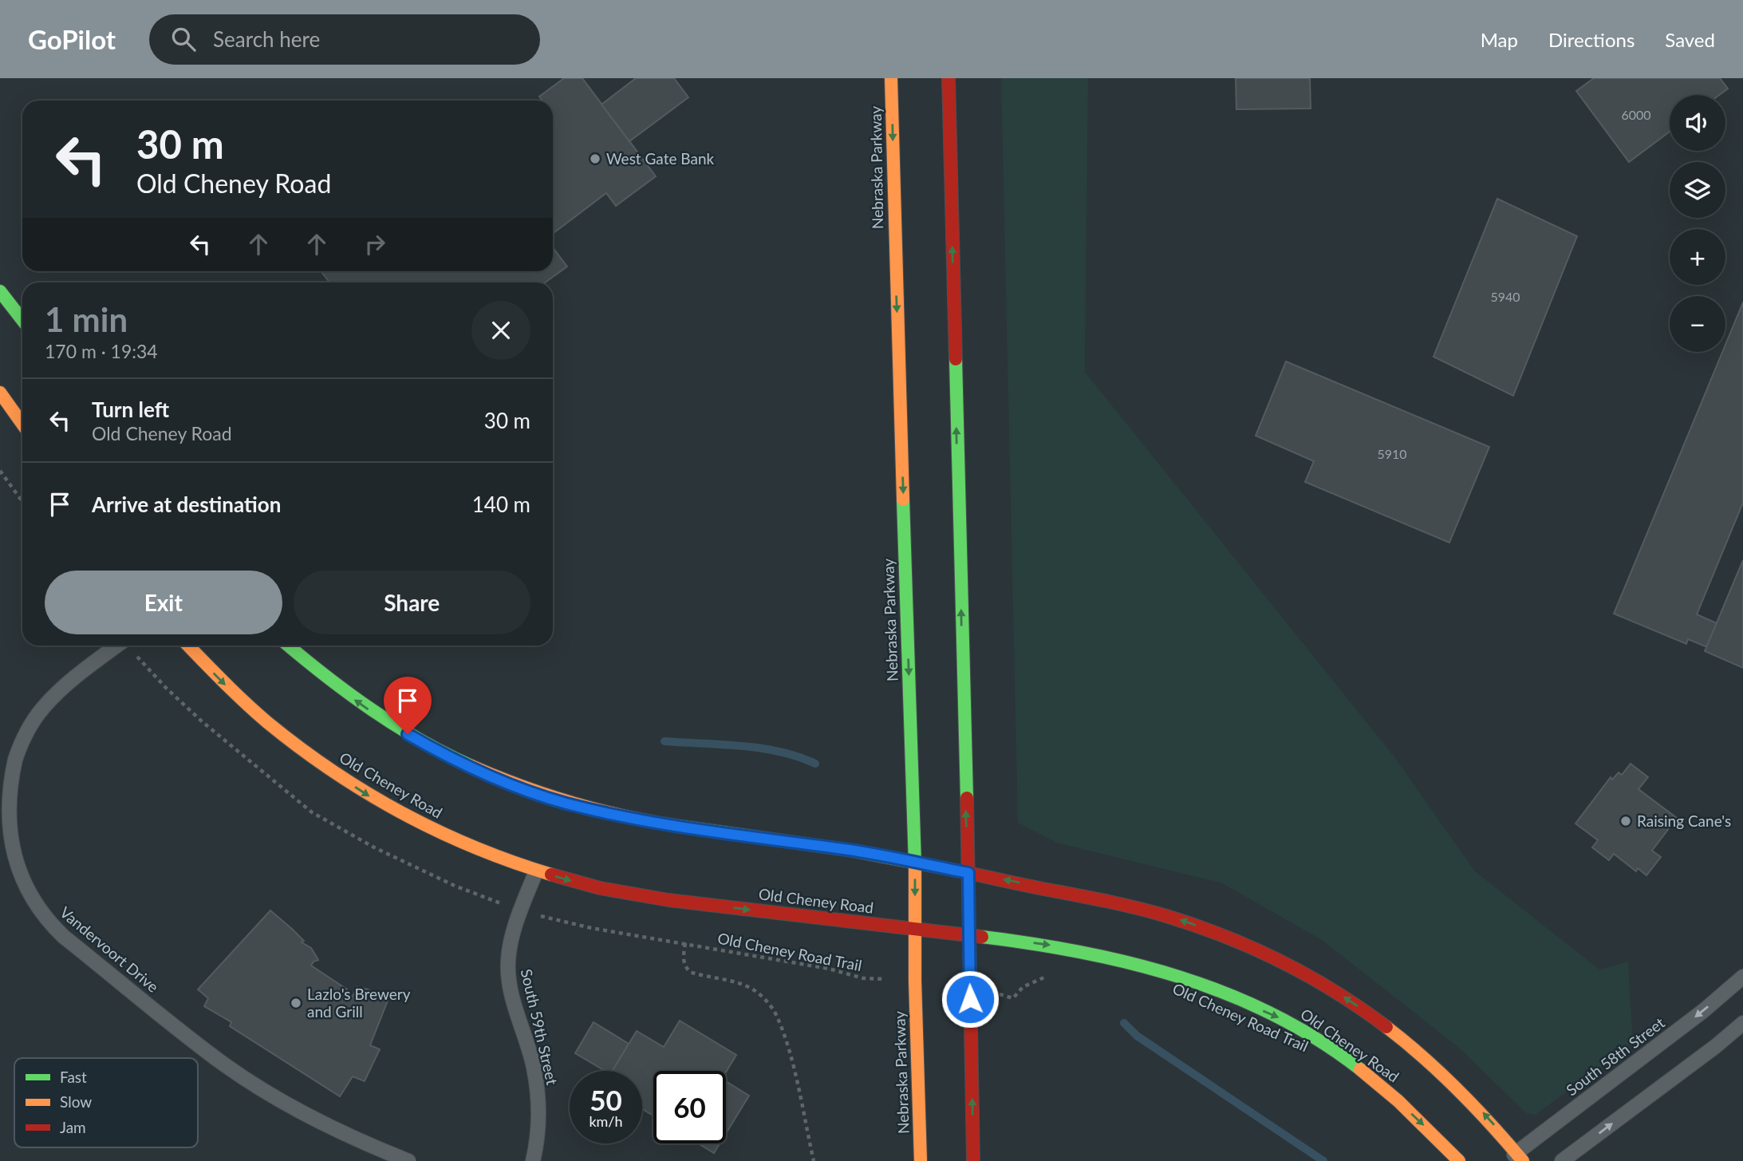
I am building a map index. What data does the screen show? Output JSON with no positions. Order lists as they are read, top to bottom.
{
  "streets": {
    "main road": ["Nebraska Parkway", "Old Cheney Road"],
    "lane": ["Vandervoort Drive", "South 59th Street", "South 58th Street"],
    "path": ["Old Cheney Road Trail"]
  },
  "crossings": [
    ["Nebraska Parkway", "Old Cheney Road"],
    ["Nebraska Parkway", "Old Cheney Road Trail"],
    ["Old Cheney Road", "South 59th Street"]
  ],
  "places": ["West Gate Bank", "Raising Cane's", "Lazlo's Brewery and Grill"],
  "house_numbers": ["6000", "5940", "5910"],
  "legend": ["Fast", "Slow", "Jam"],
  "page": {
    "header": "GoPilot",
    "search": "Search here",
    "nav": ["Map", "Directions", "Saved"],
    "map_buttons": ["+", "−"],
    "turn": ["30 m", "Old Cheney Road"],
    "heading": ["1 min", "170 m · 19:34"],
    "list": [
      {
        "name": "Turn left",
        "note": "Old Cheney Road",
        "value": "30 m"
      },
      {
        "name": "Arrive at destination",
        "value": "140 m"
      }
    ],
    "buttons": ["Exit", "Share"],
    "speed": "50 km/h",
    "limit": "60"
  }
}
